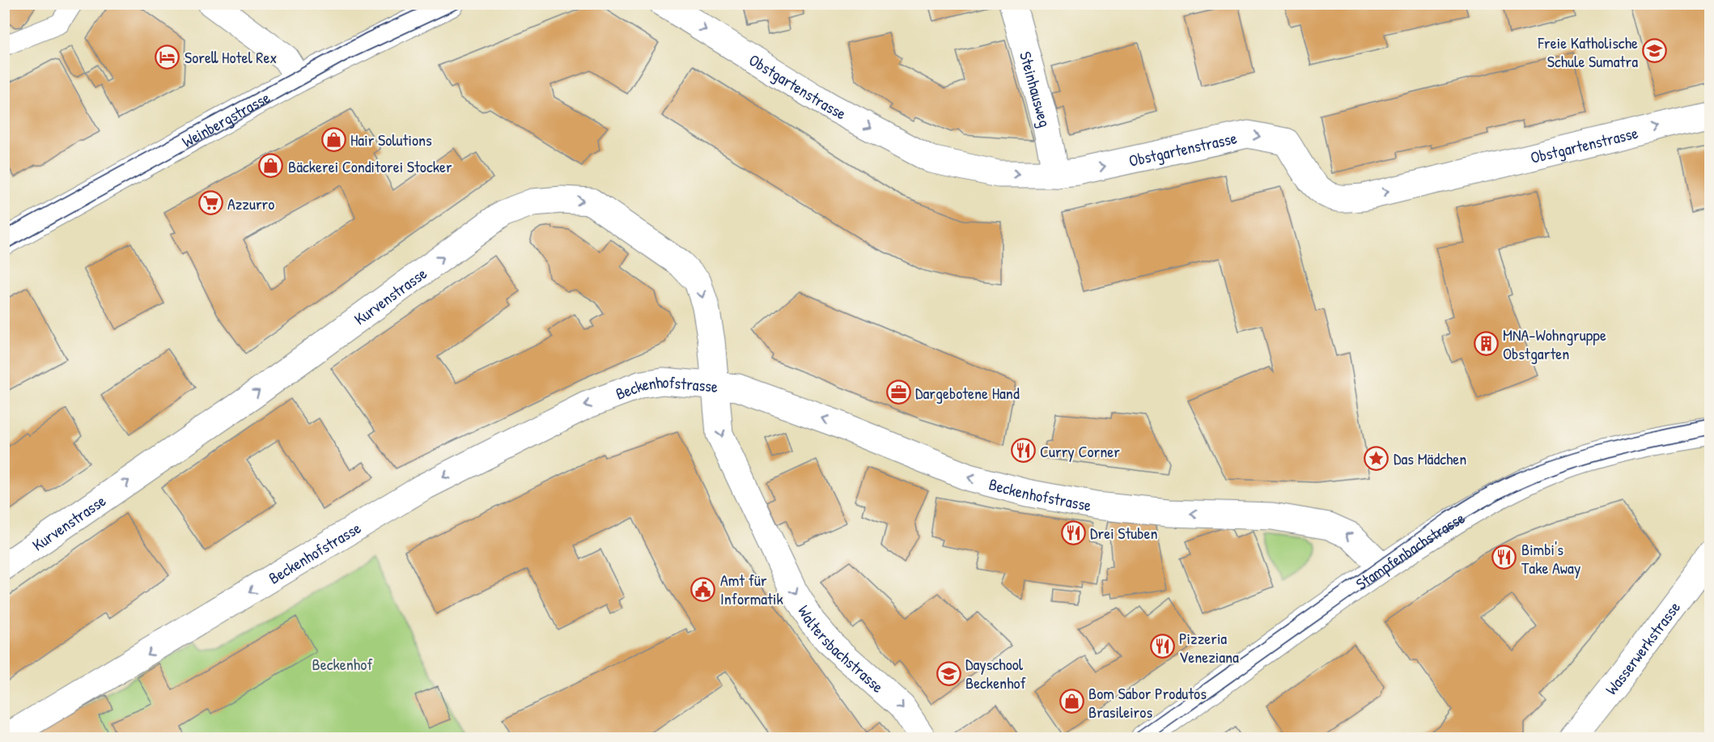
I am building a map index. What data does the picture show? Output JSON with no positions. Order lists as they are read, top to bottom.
{
  "streets": {
    "street": [
      "Obstgartenstrasse",
      "Steinhausweg",
      "Weinbergstrasse",
      "Kurvenstrasse",
      "Beckenhofstrasse",
      "Stampfenbachstrasse",
      "Waltersbachstrasse",
      "Wasserwerkstrasse"
    ]
  },
  "crossings": [
    ["Obstgartenstrasse", "Steinhausweg"],
    ["Kurvenstrasse", "Beckenhofstrasse"],
    ["Kurvenstrasse", "Waltersbachstrasse"],
    ["Beckenhofstrasse", "Stampfenbachstrasse"],
    ["Beckenhofstrasse", "Waltersbachstrasse"]
  ],
  "one_way": ["Obstgartenstrasse", "Beckenhofstrasse", "Waltersbachstrasse"],
  "parks": ["Beckenhof"],
  "places": {
    "school or university": ["Freie Katholische Schule Sumatra", "Dayschool Beckenhof"],
    "hotel": ["Sorell Hotel Rex"],
    "shop": ["Hair Solutions", "Bäckerei Conditorei Stocker", "Bom Sabor Produtos Brasileiros"],
    "supermarket": ["Azzurro"],
    "building": ["MNA-Wohngruppe Obstgarten"],
    "office": ["Dargebotene Hand"],
    "restaurant": [
      "Curry Corner",
      "Drei Stuben",
      "Bimbi's Take Away",
      "Pizzeria Veneziana"
    ],
    "place": ["Das Mädchen"],
    "public building": ["Amt für Informatik"]
  }
}
